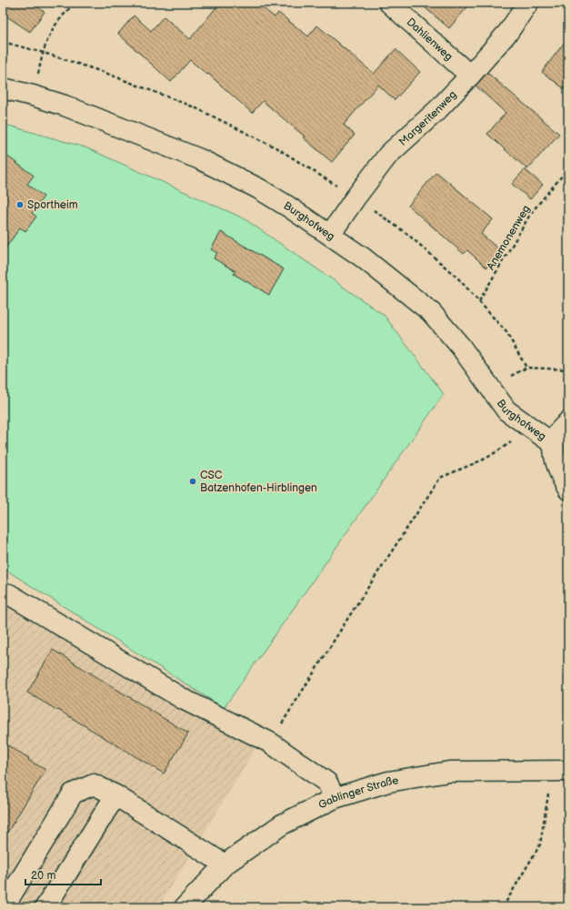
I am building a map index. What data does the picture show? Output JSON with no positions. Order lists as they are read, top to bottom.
{
  "streets": {
    "street": [
      "Dahlienweg",
      "Margeritenweg",
      "Burghofweg",
      "Gablinger Straße"
    ],
    "path": ["Anemonenweg"]
  },
  "crossings": [
    ["Dahlienweg", "Margeritenweg"],
    ["Margeritenweg", "Burghofweg"]
  ],
  "places": ["Sportheim", "CSC Batzenhofen-Hirblingen"],
  "scale_bar": "20 m"
}
